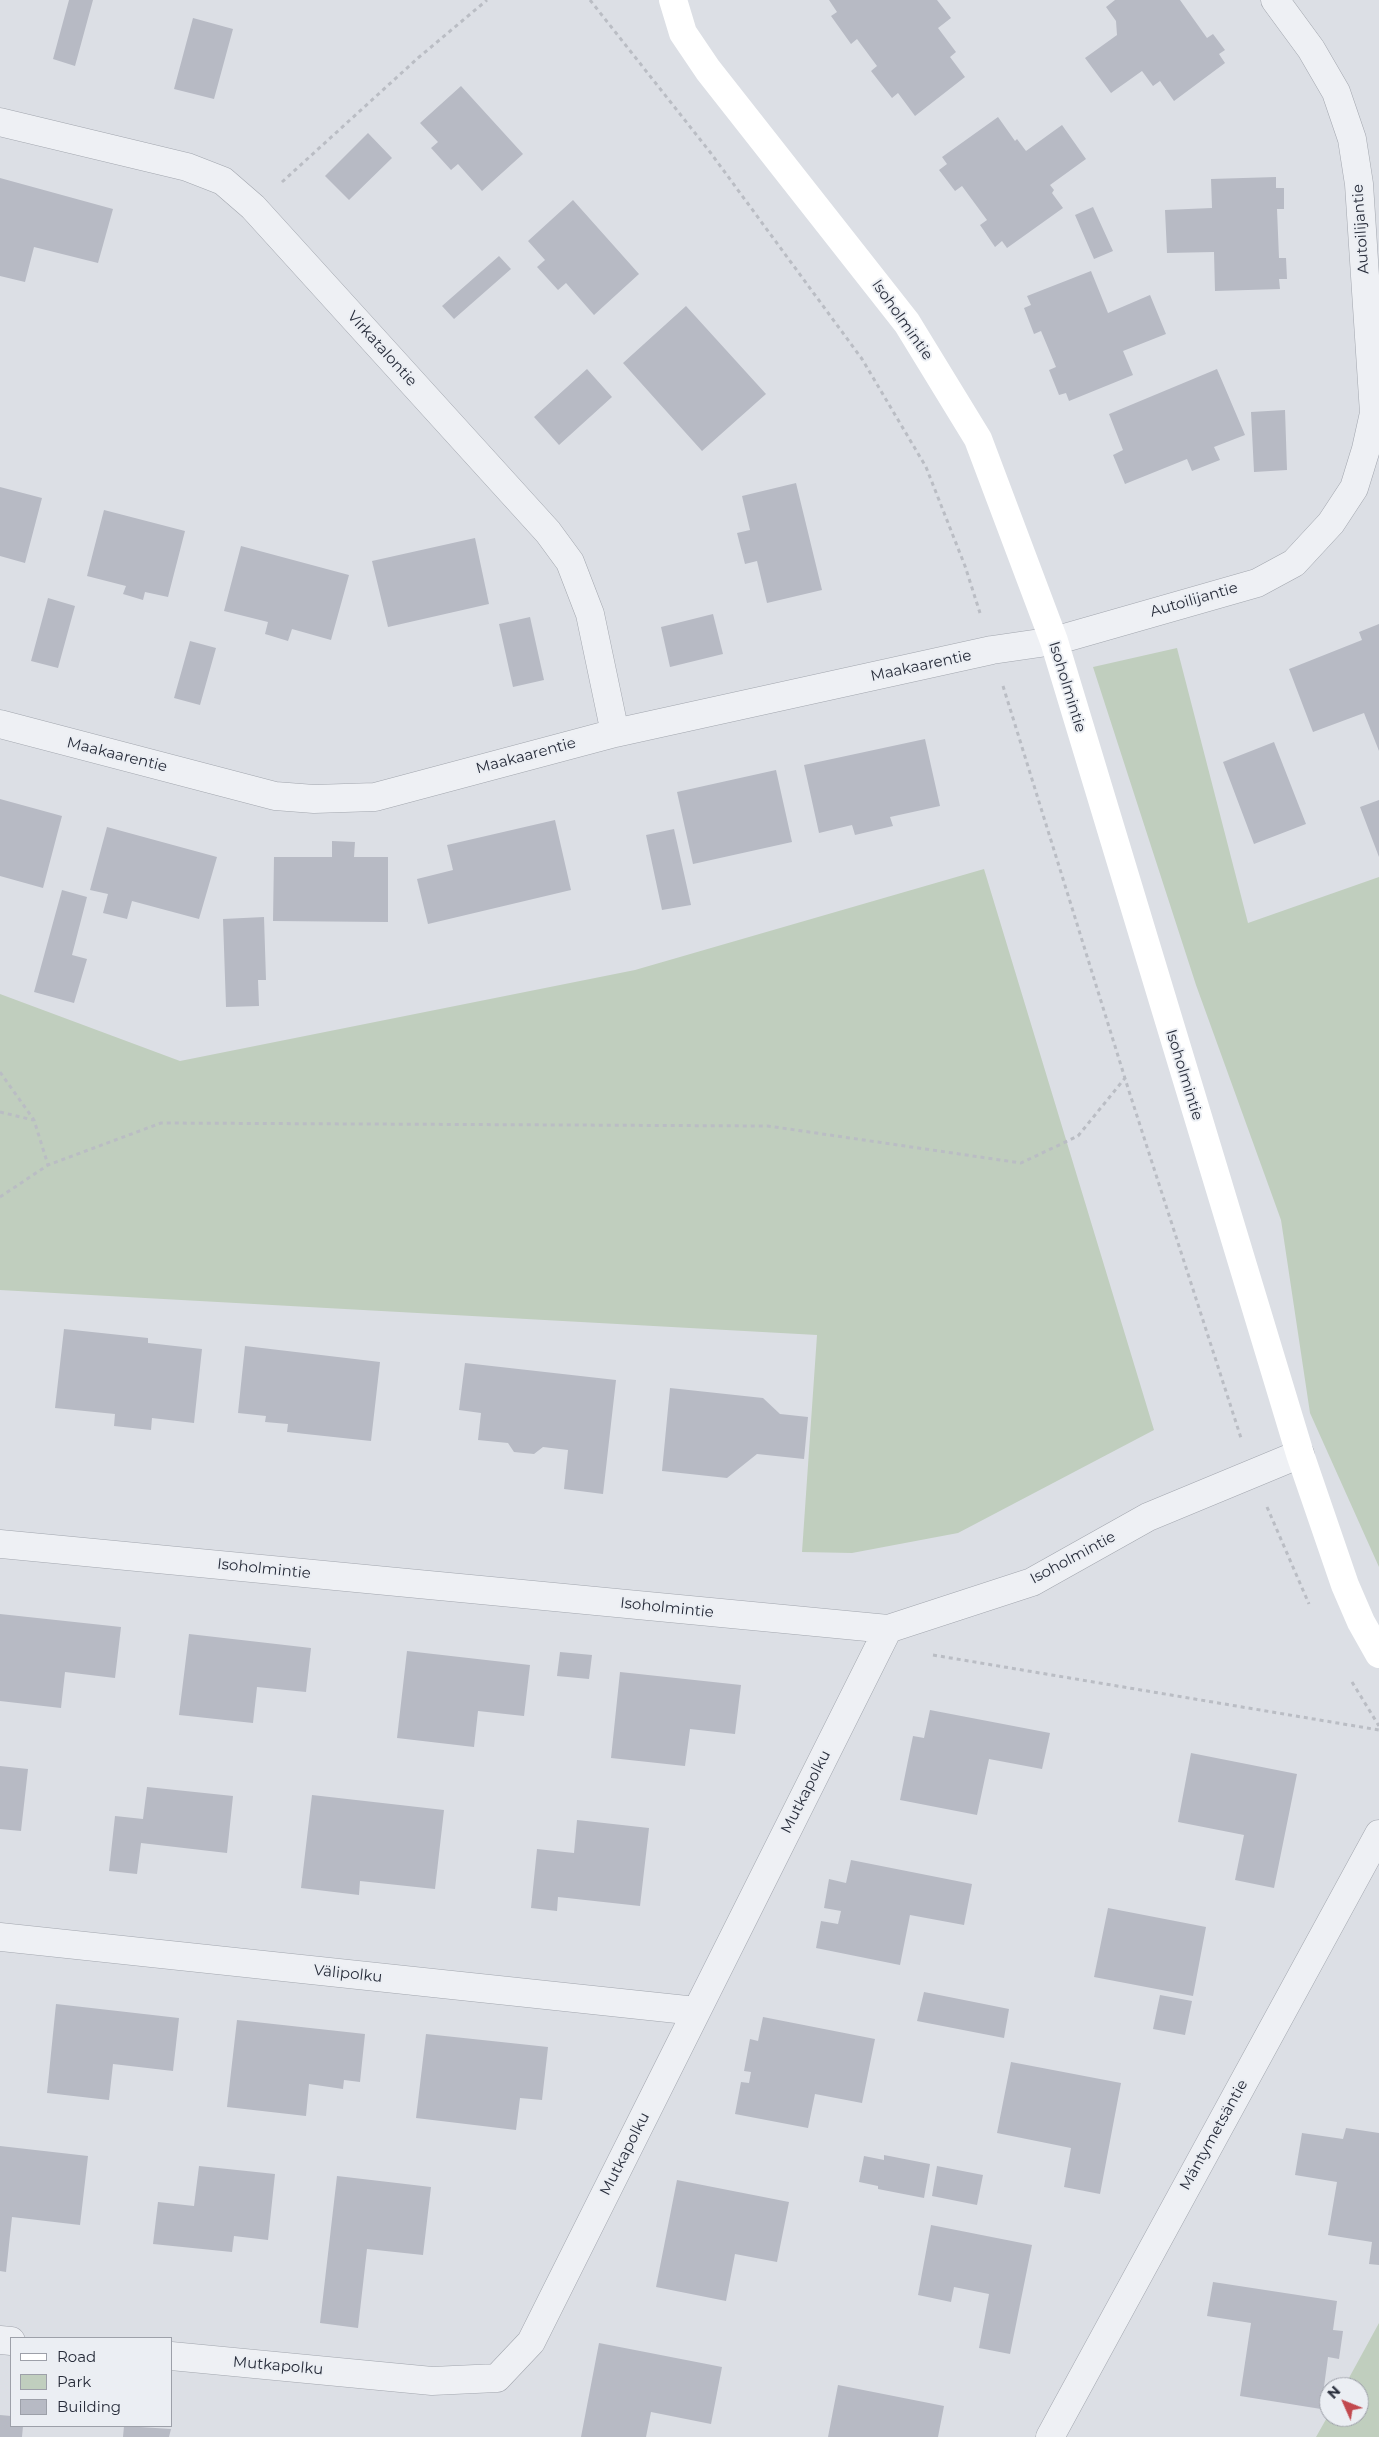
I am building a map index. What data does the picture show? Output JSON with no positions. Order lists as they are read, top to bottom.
{
  "streets": {
    "street": [
      "Autoilijantie",
      "Isoholmintie",
      "Virkatalontie",
      "Maakaarentie",
      "Mutkapolku",
      "Välipolku",
      "Mäntymetsäntie"
    ]
  },
  "crossings": [
    ["Autoilijantie", "Isoholmintie"],
    ["Autoilijantie", "Maakaarentie"],
    ["Isoholmintie", "Maakaarentie"],
    ["Isoholmintie", "Mutkapolku"],
    ["Virkatalontie", "Maakaarentie"],
    ["Mutkapolku", "Välipolku"]
  ],
  "legend": ["Road", "Park", "Building"],
  "north": "top left"
}
